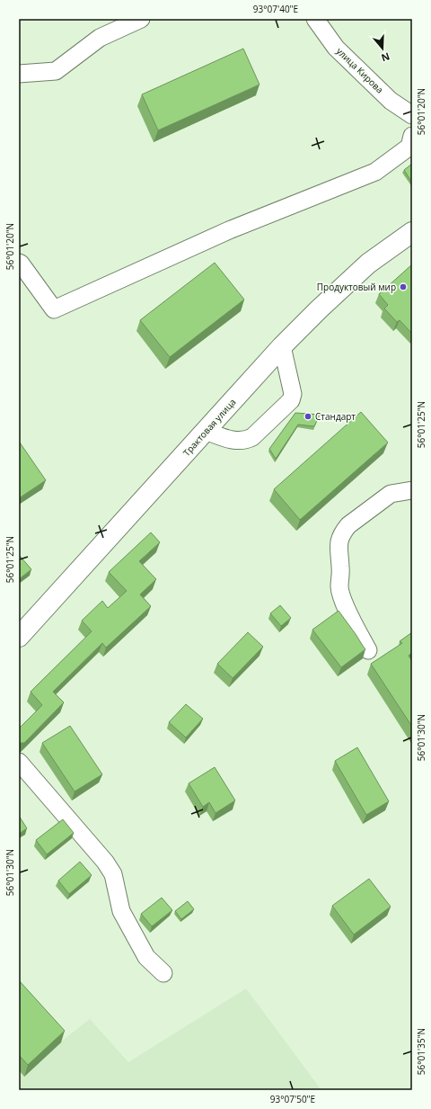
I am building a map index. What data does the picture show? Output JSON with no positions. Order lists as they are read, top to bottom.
{
  "streets": {
    "highway": ["Трактовая улица"],
    "street": ["улица Кирова"]
  },
  "places": ["Продуктовый мир", "Стандарт"],
  "north": "bottom",
  "coordinates": [
    "93°07'40\"E",
    "56°01'20\"N",
    "56°01'25\"N",
    "56°01'30\"N",
    "56°01'35\"N",
    "93°07'50\"E"
  ]
}
